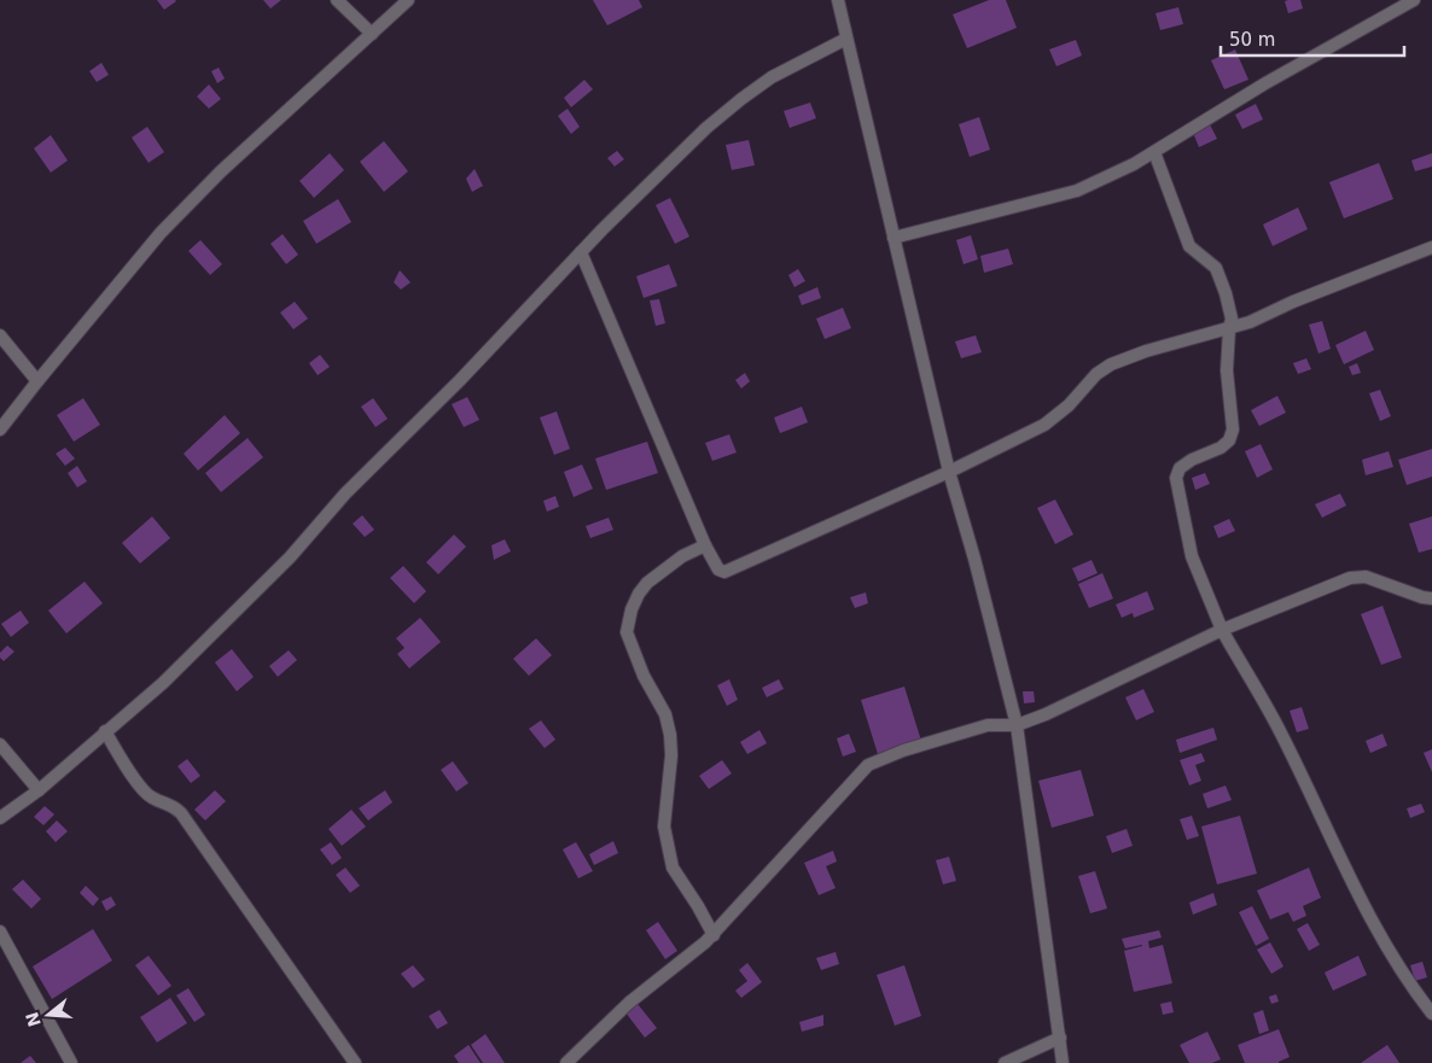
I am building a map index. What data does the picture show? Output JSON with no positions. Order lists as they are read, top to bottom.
{
  "scale_bar": "50 m",
  "north": "left"
}
